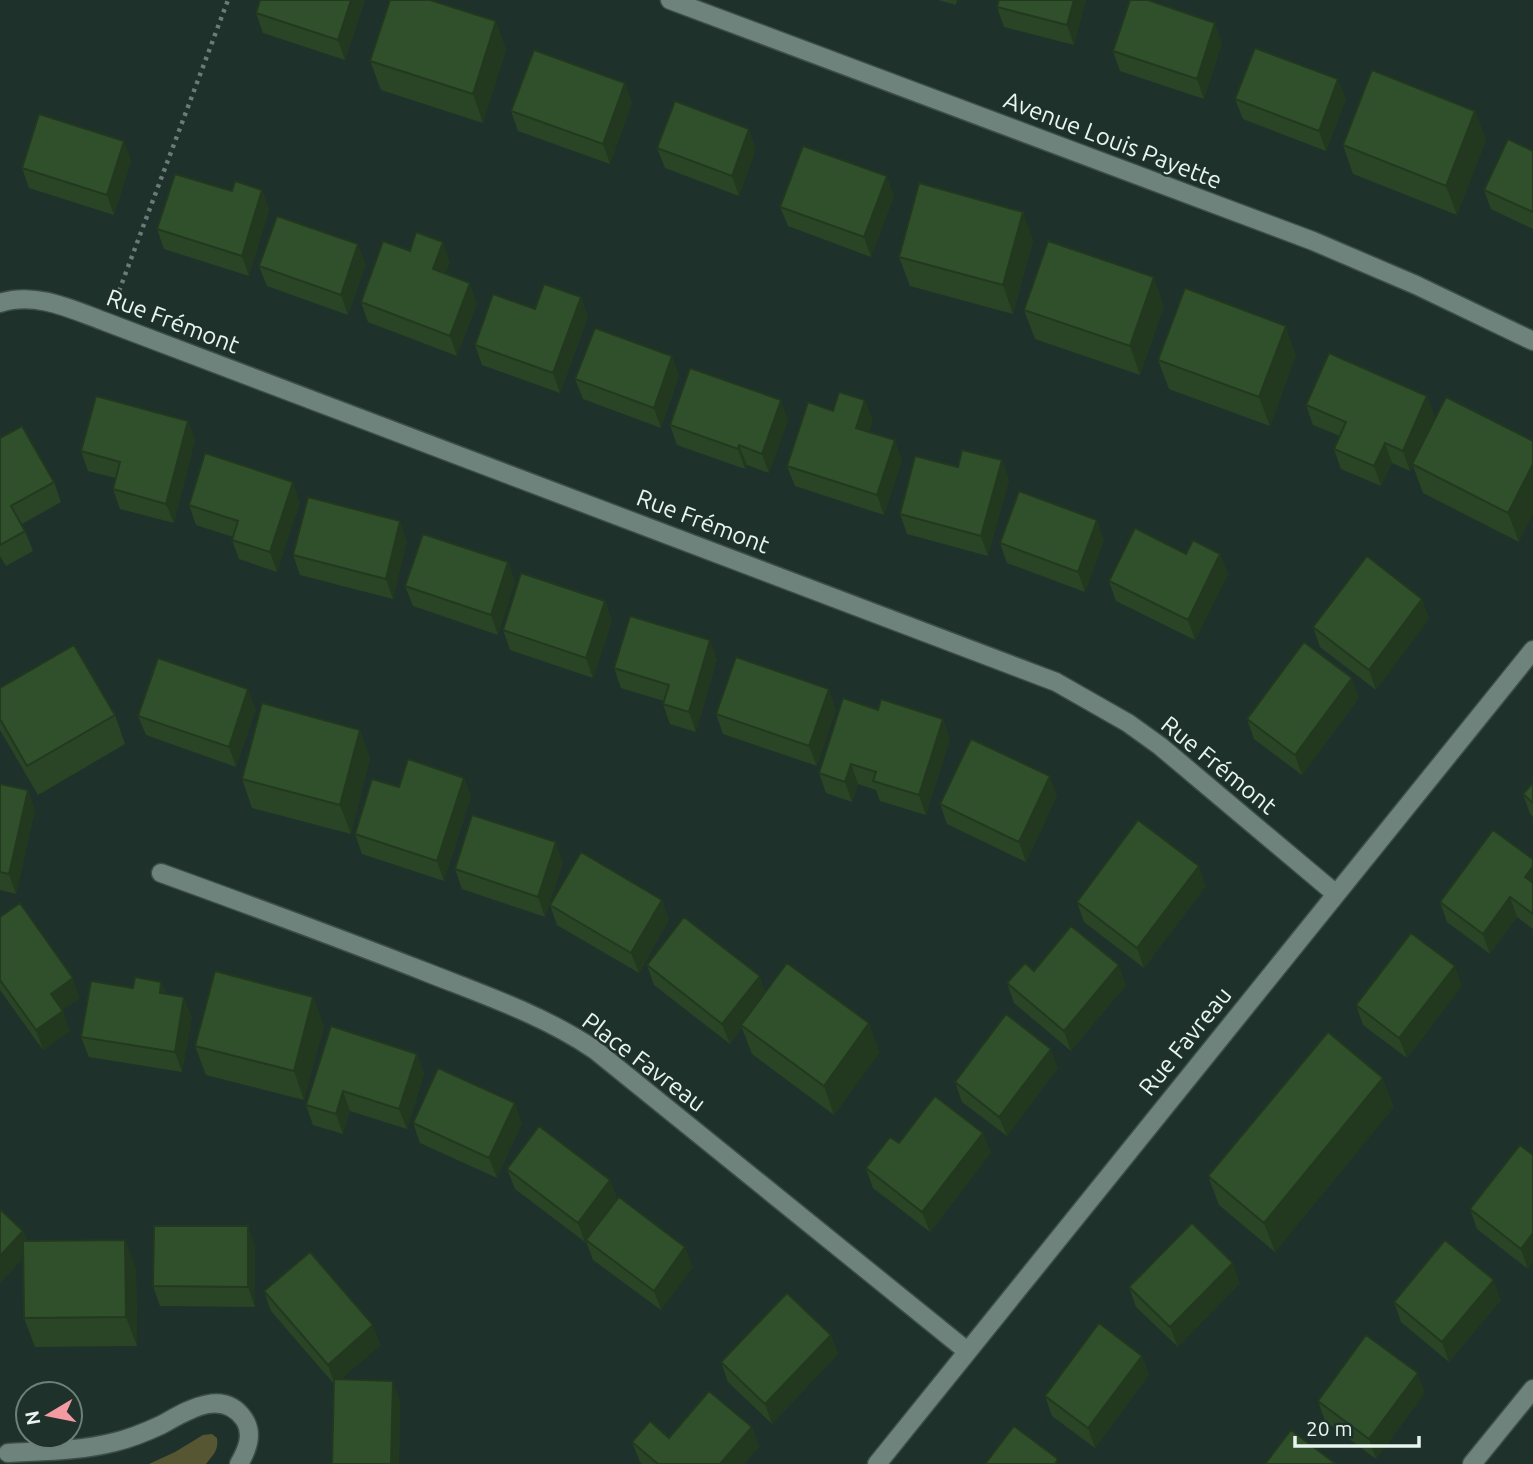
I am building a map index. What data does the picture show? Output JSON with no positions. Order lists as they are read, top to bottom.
{
  "streets": {
    "street": [
      "Avenue Louis Payette",
      "Rue Frémont",
      "Rue Favreau",
      "Place Favreau"
    ]
  },
  "crossings": [
    ["Rue Frémont", "Rue Favreau"],
    ["Rue Favreau", "Place Favreau"]
  ],
  "scale_bar": "20 m",
  "north": "left"
}
